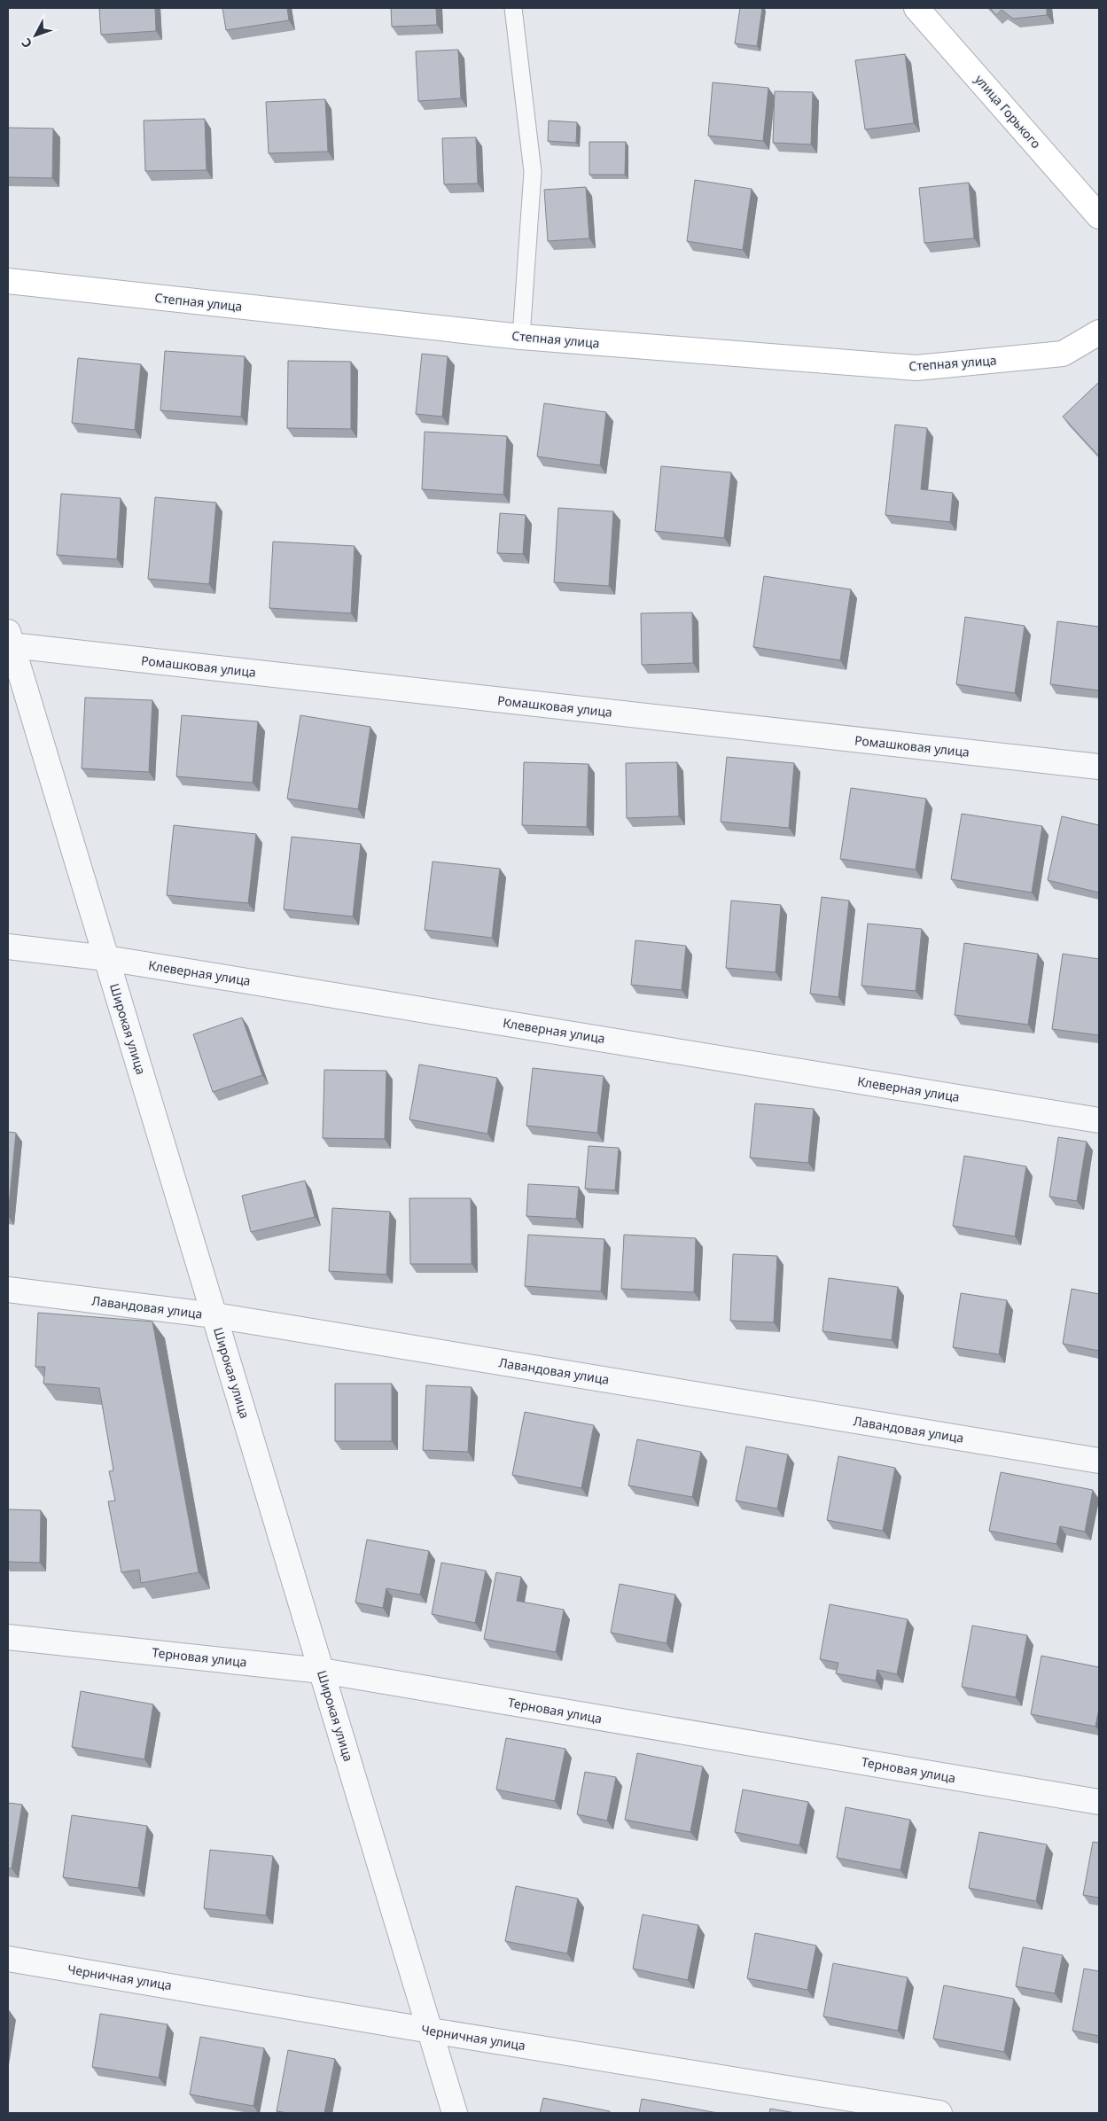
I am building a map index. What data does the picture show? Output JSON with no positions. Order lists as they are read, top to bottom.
{
  "streets": {
    "street": [
      "улица Горького",
      "Степная улица",
      "Ромашковая улица",
      "Клеверная улица",
      "Широкая улица",
      "Лавандовая улица",
      "Терновая улица",
      "Черничная улица"
    ]
  },
  "crossings": [
    ["Ромашковая улица", "Широкая улица"],
    ["Клеверная улица", "Широкая улица"],
    ["Широкая улица", "Лавандовая улица"],
    ["Широкая улица", "Терновая улица"],
    ["Широкая улица", "Черничная улица"]
  ],
  "north": "bottom left"
}
